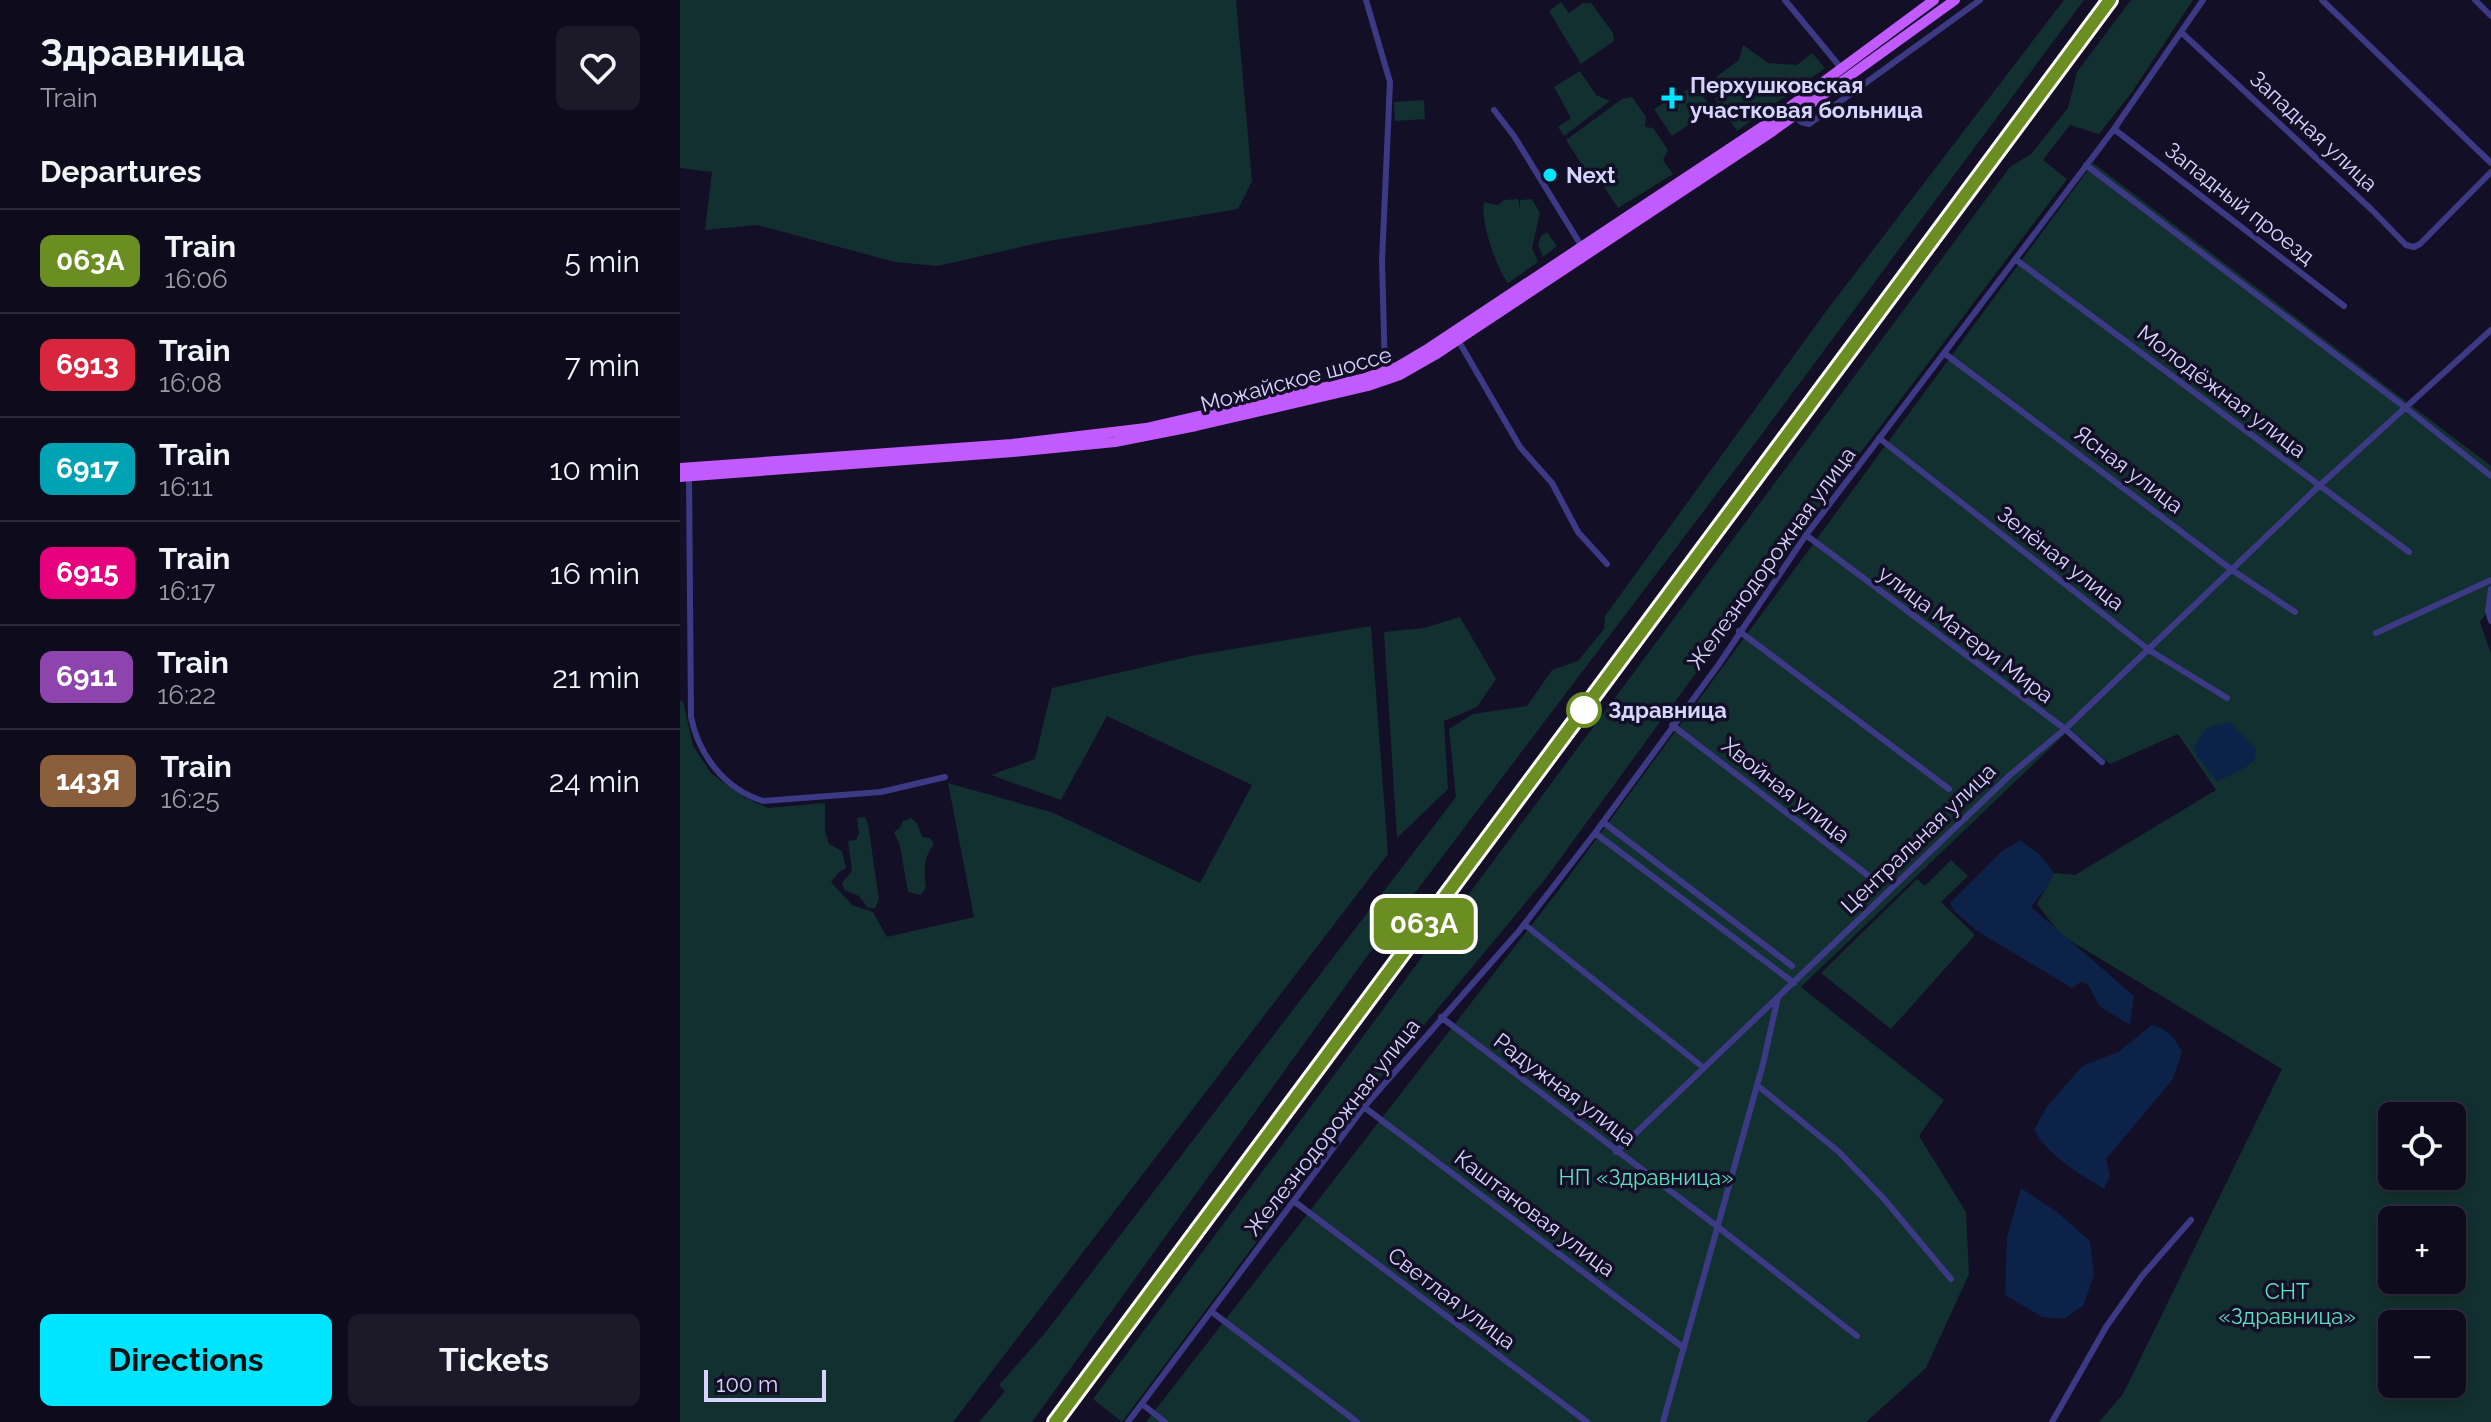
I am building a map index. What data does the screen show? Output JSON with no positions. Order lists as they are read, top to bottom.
{
  "streets": {
    "main road": ["Можайское шоссе"],
    "street": [
      "Западная улица",
      "Западный проезд",
      "Молодёжная улица",
      "Ясная улица",
      "Железнодорожная улица",
      "Зелёная улица",
      "улица Матери Мира",
      "Хвойная улица",
      "Центральная улица",
      "Радужная улица",
      "Каштановая улица",
      "Светлая улица"
    ]
  },
  "crossings": [
    ["Западная улица", "Железнодорожная улица"],
    ["Западный проезд", "Железнодорожная улица"],
    ["Молодёжная улица", "Железнодорожная улица"],
    ["Молодёжная улица", "Центральная улица"],
    ["Ясная улица", "Железнодорожная улица"],
    ["Ясная улица", "Центральная улица"],
    ["Железнодорожная улица", "Зелёная улица"],
    ["Железнодорожная улица", "улица Матери Мира"],
    ["Железнодорожная улица", "Хвойная улица"],
    ["Железнодорожная улица", "Радужная улица"],
    ["Железнодорожная улица", "Каштановая улица"],
    ["Железнодорожная улица", "Светлая улица"],
    ["Зелёная улица", "Центральная улица"],
    ["улица Матери Мира", "Центральная улица"],
    ["Центральная улица", "Радужная улица"]
  ],
  "parks": ["НП «Здравница»", "СНТ «Здравница»"],
  "places": {
    "health": ["Перхушковская участковая больница"],
    "other": ["Next", "Здравница"]
  },
  "scale_bar": "100 m",
  "page": {
    "heading": [
      ["Здравница", "Train"],
      "Departures"
    ],
    "on_map": "063А",
    "list": [
      {
        "mark": "063А",
        "name": "Train",
        "note": "16:06",
        "value": "5 min"
      },
      {
        "mark": "6913",
        "name": "Train",
        "note": "16:08",
        "value": "7 min"
      },
      {
        "mark": "6917",
        "name": "Train",
        "note": "16:11",
        "value": "10 min"
      },
      {
        "mark": "6915",
        "name": "Train",
        "note": "16:17",
        "value": "16 min"
      },
      {
        "mark": "6911",
        "name": "Train",
        "note": "16:22",
        "value": "21 min"
      },
      {
        "mark": "143Я",
        "name": "Train",
        "note": "16:25",
        "value": "24 min"
      }
    ],
    "map_buttons": ["+", "−"],
    "buttons": ["Directions", "Tickets"],
    "scale": "100 m"
  }
}
